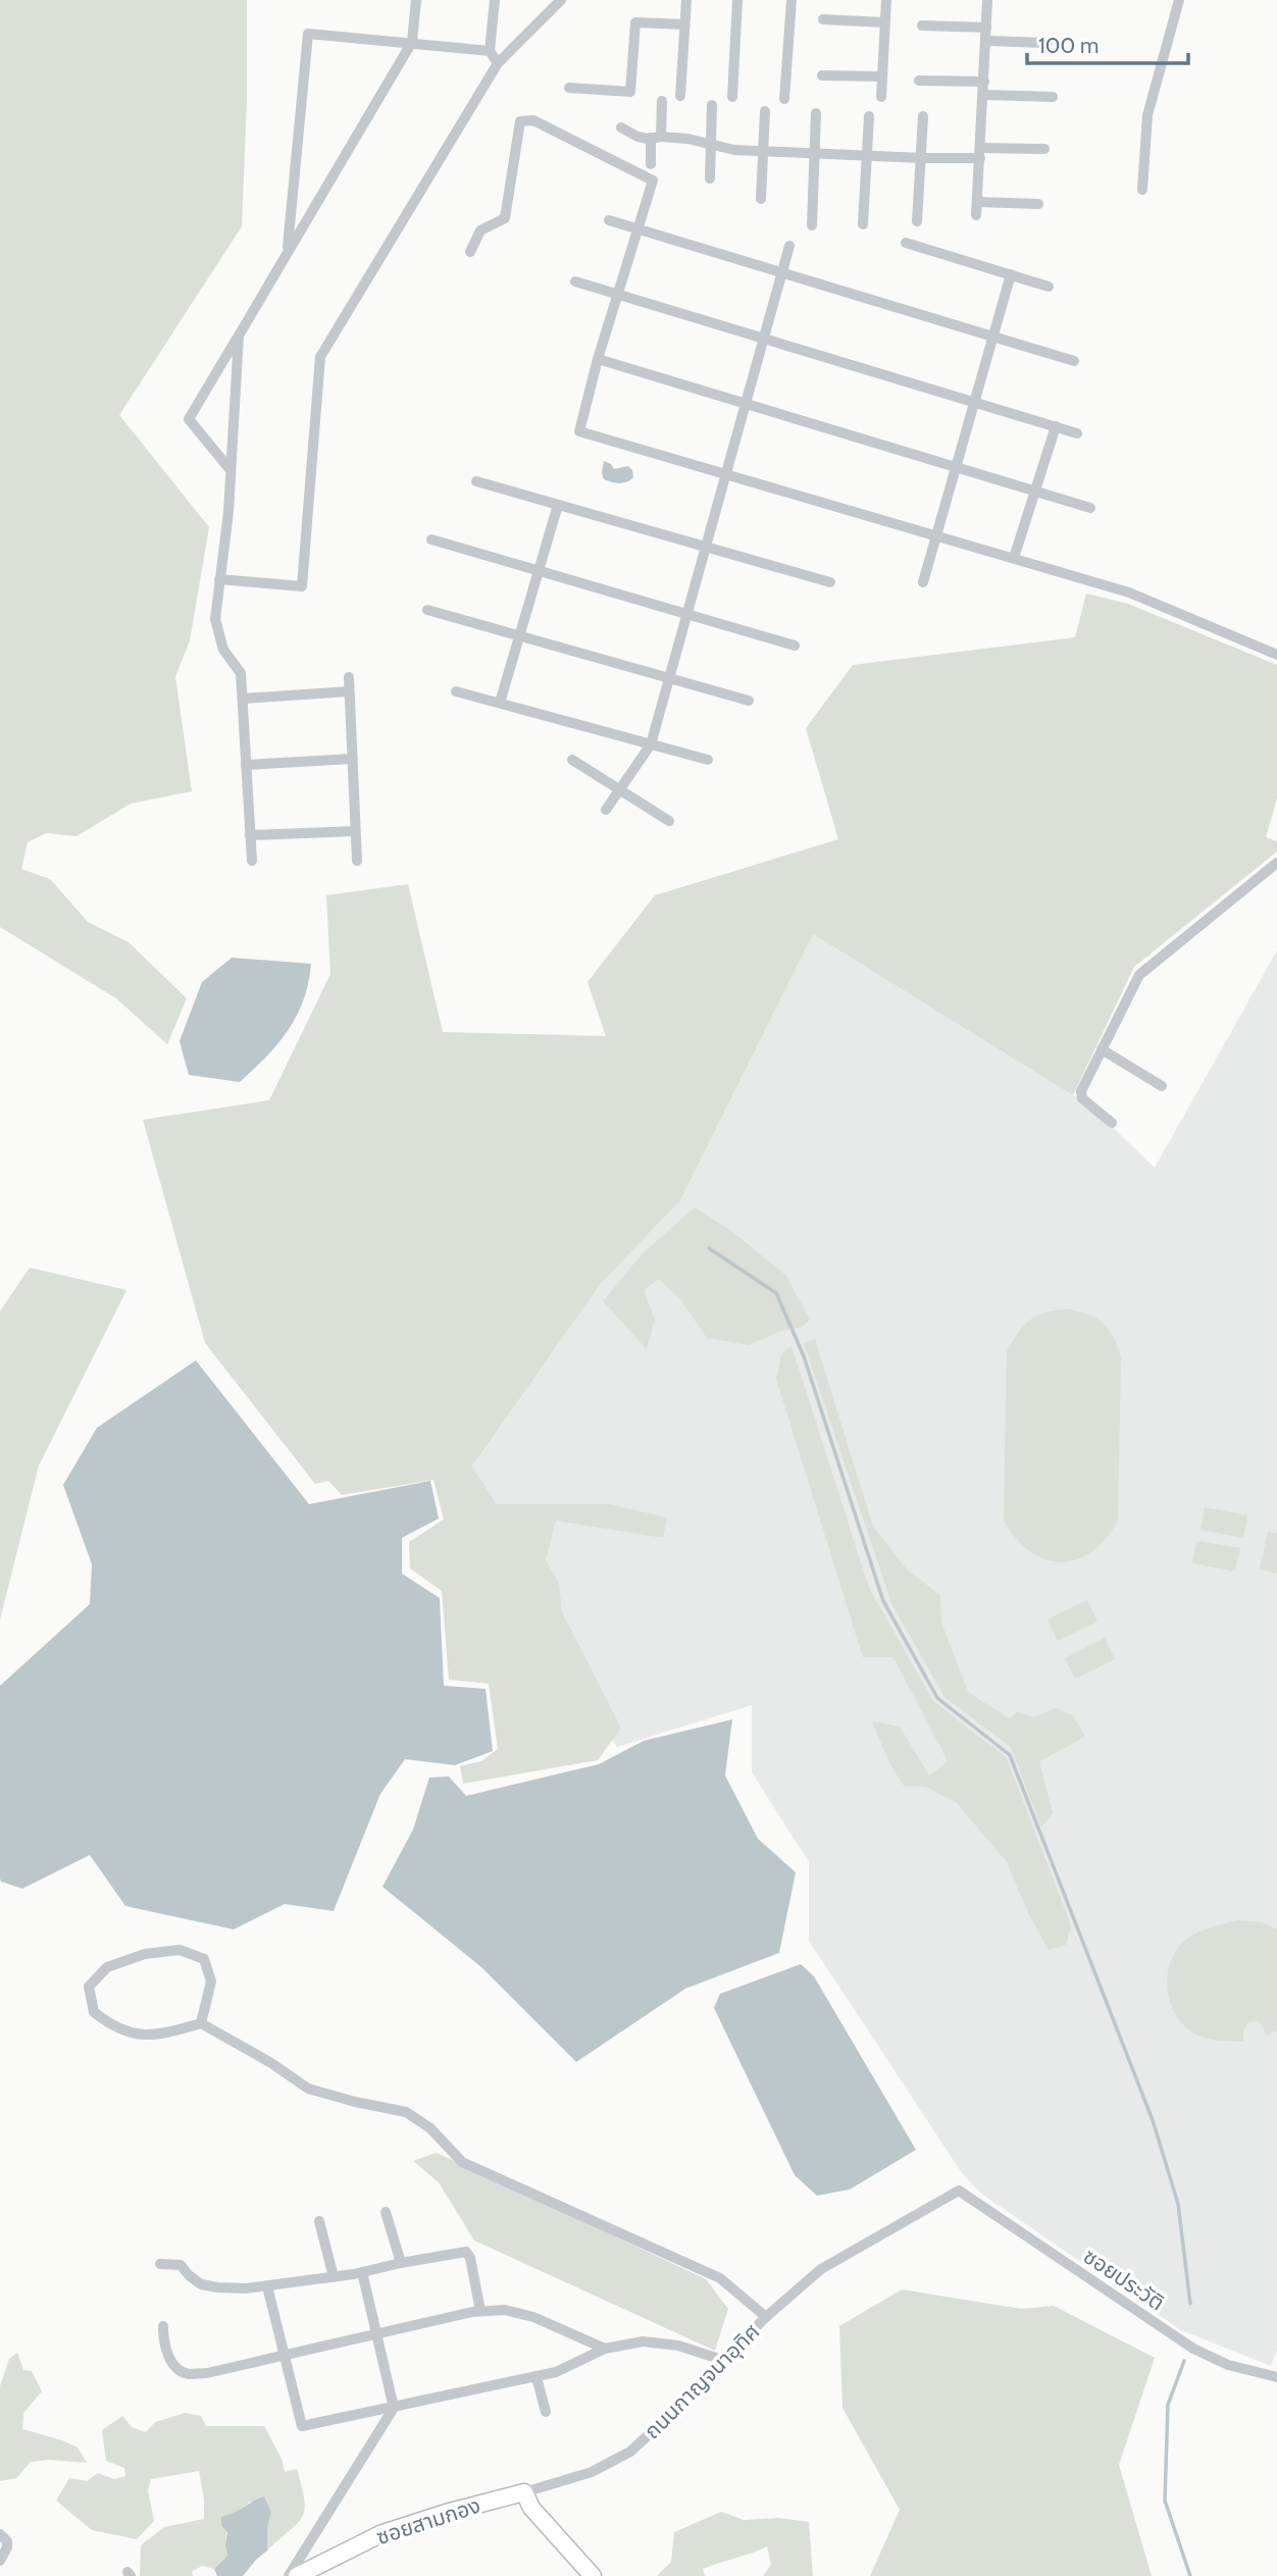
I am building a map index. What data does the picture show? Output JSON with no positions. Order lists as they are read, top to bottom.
{
  "streets": {
    "street": ["ซอยประวัติ", "ถนนกาญจนาอุทิศ", "ซอยสามกอง"]
  },
  "crossings": [
    ["ซอยประวัติ", "ถนนกาญจนาอุทิศ"],
    ["ถนนกาญจนาอุทิศ", "ซอยสามกอง"]
  ],
  "scale_bar": "100 m"
}
